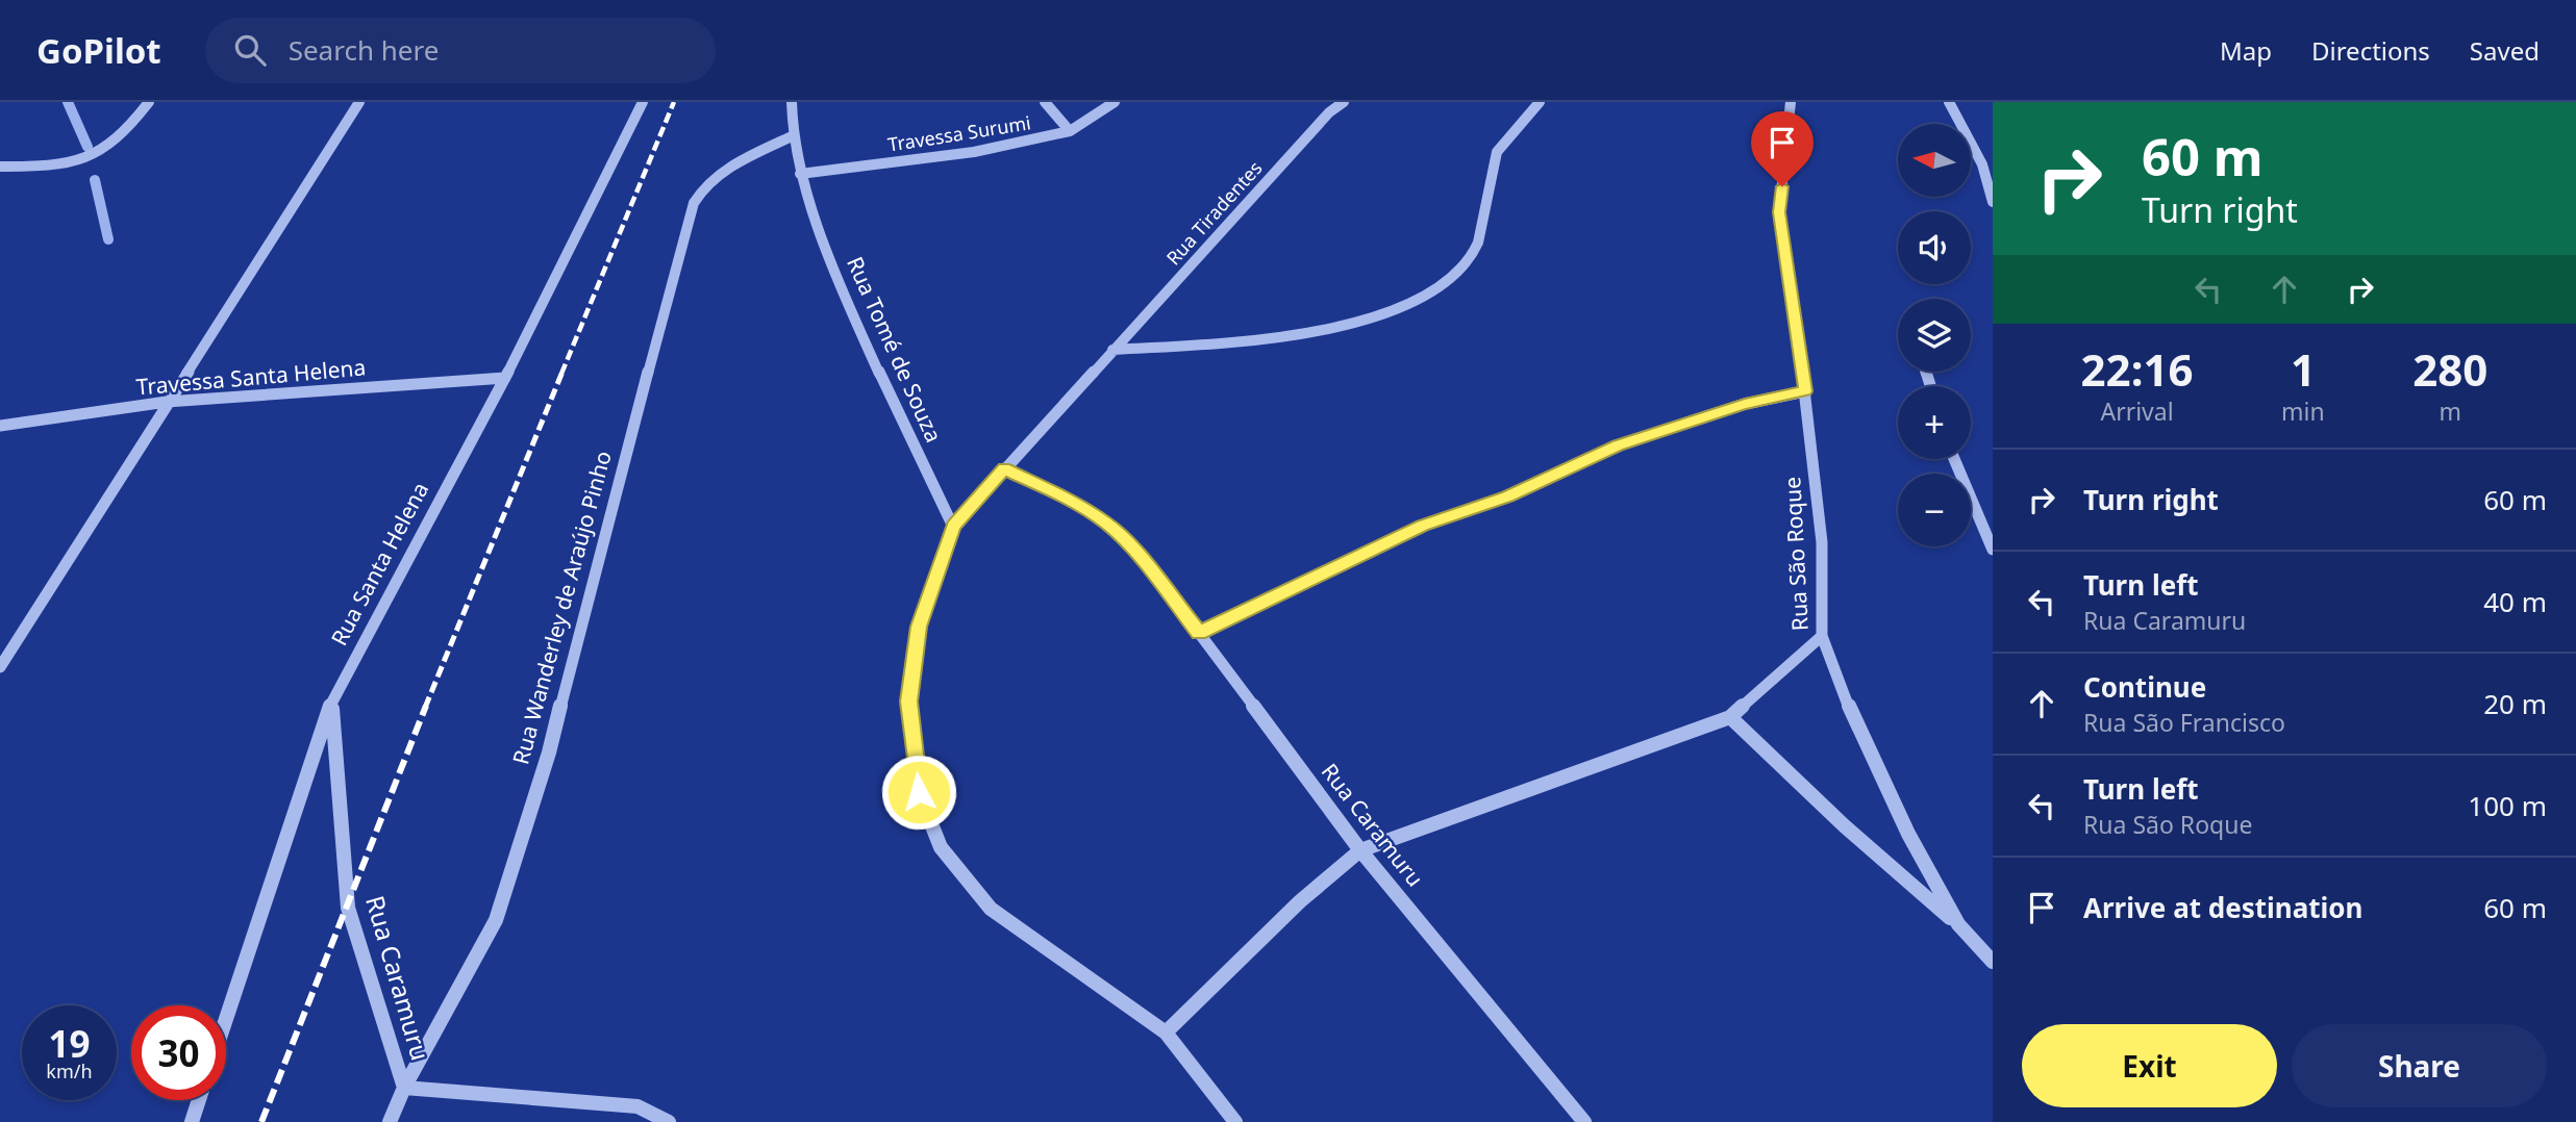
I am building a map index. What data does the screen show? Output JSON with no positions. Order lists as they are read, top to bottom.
{
  "streets": {
    "street": [
      "Travessa Surumi",
      "Rua Tiradentes",
      "Rua Tomé de Souza",
      "Travessa Santa Helena",
      "Rua São Roque",
      "Rua Santa Helena",
      "Rua Wanderley de Araújo Pinho",
      "Rua Caramuru"
    ]
  },
  "crossings": [
    ["Travessa Surumi", "Rua Tomé de Souza"],
    ["Rua Tomé de Souza", "Rua Wanderley de Araújo Pinho"],
    ["Travessa Santa Helena", "Rua Santa Helena"],
    ["Rua Santa Helena", "Rua Caramuru"],
    ["Rua Wanderley de Araújo Pinho", "Rua Caramuru"]
  ],
  "north": "left",
  "page": {
    "header": "GoPilot",
    "search": "Search here",
    "nav": ["Map", "Directions", "Saved"],
    "turn": ["60 m", "Turn right"],
    "map_buttons": ["+", "−"],
    "eta": [
      "22:16",
      "Arrival",
      "1",
      "min",
      "280",
      "m"
    ],
    "list": [
      {
        "name": "Turn right",
        "value": "60 m"
      },
      {
        "name": "Turn left",
        "note": "Rua Caramuru",
        "value": "40 m"
      },
      {
        "name": "Continue",
        "note": "Rua São Francisco",
        "value": "20 m"
      },
      {
        "name": "Turn left",
        "note": "Rua São Roque",
        "value": "100 m"
      },
      {
        "name": "Arrive at destination",
        "value": "60 m"
      }
    ],
    "speed": "19 km/h",
    "limit": "30",
    "buttons": ["Exit", "Share"]
  }
}
